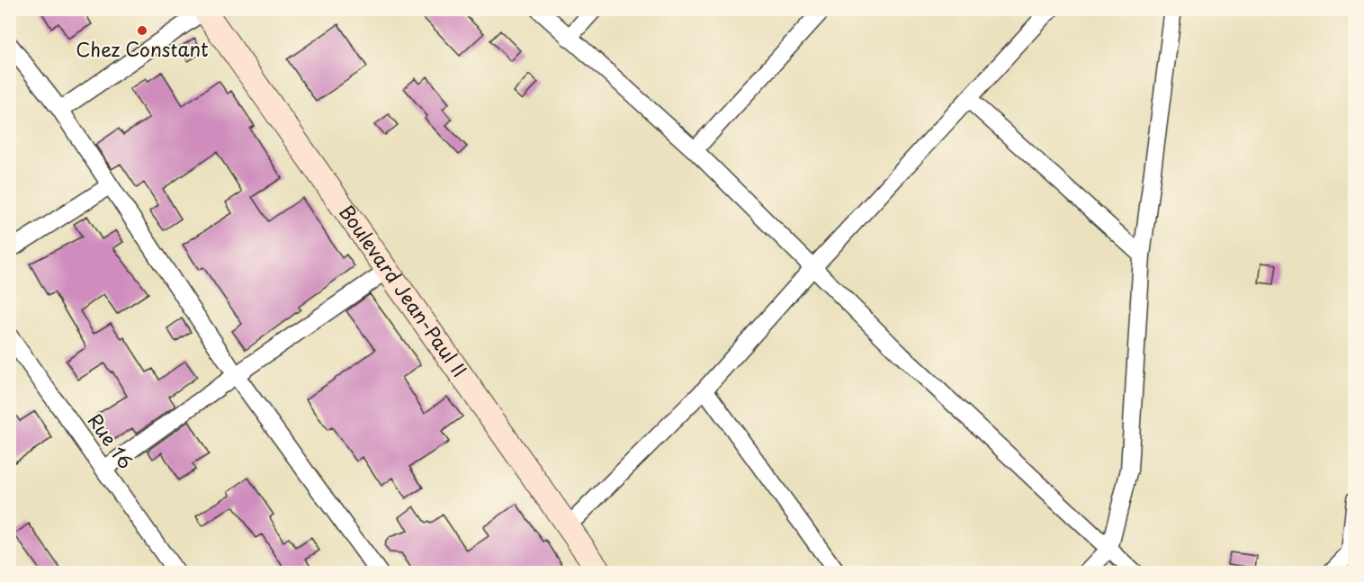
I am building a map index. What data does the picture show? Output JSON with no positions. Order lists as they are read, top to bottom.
{
  "streets": {
    "main road": ["Boulevard Jean-Paul II"],
    "street": ["Rue 16"]
  },
  "places": ["Chez Constant"]
}
